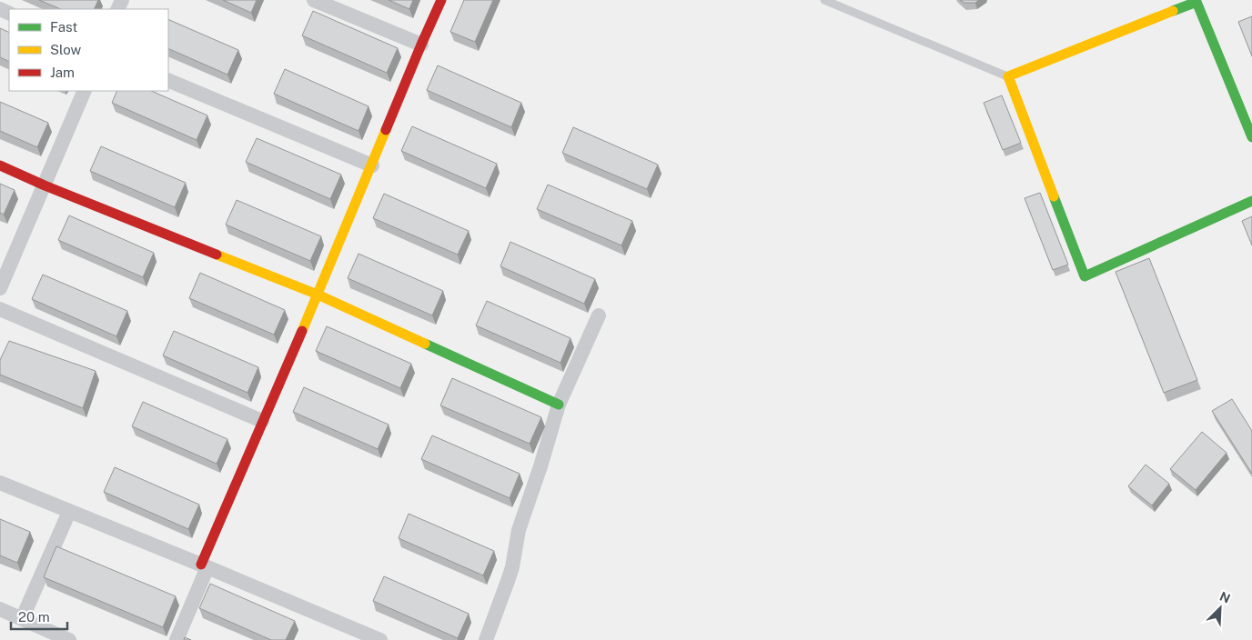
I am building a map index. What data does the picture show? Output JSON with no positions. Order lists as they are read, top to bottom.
{
  "legend": ["Fast", "Slow", "Jam"],
  "scale_bar": "20 m",
  "north": "top right"
}
